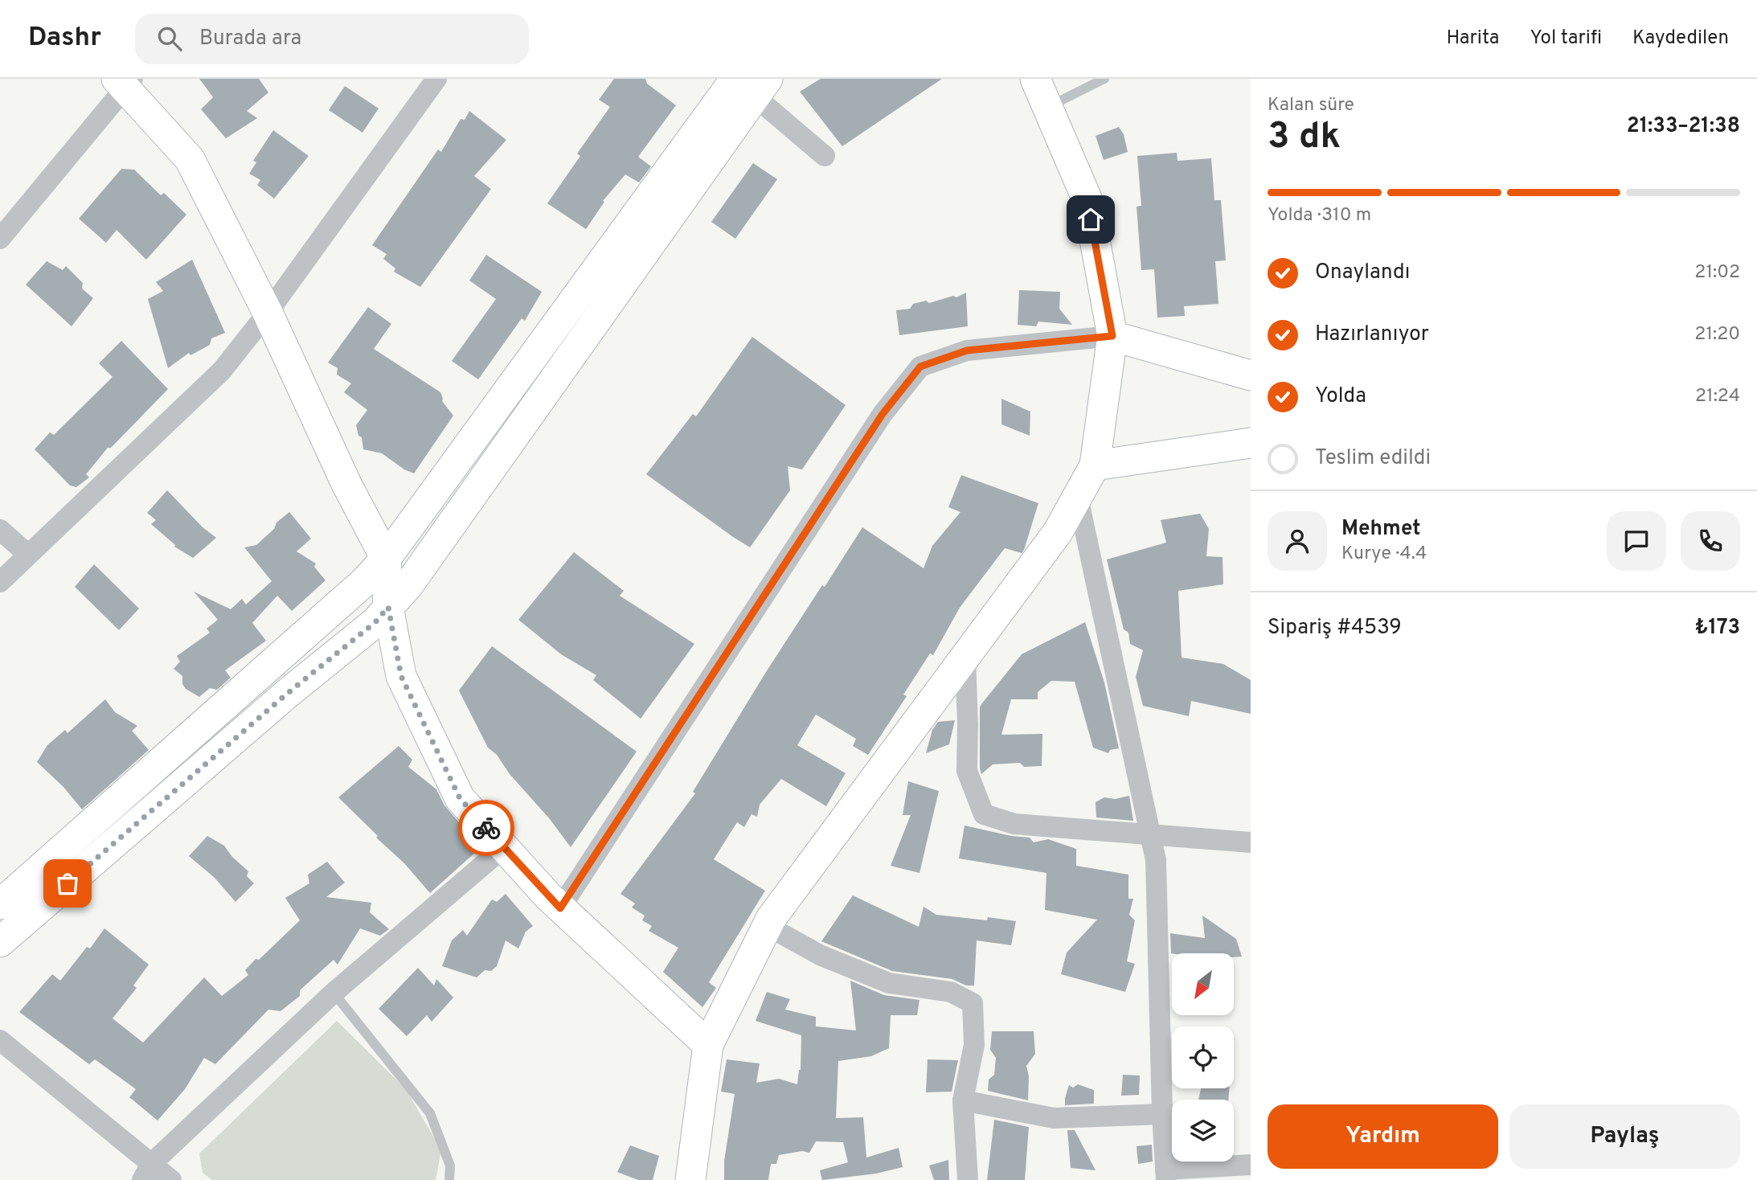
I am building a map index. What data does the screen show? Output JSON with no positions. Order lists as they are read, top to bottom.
{
  "north": "bottom left",
  "page": {
    "header": "Dashr",
    "search": "Burada ara",
    "nav": ["Harita", "Yol tarifi", "Kaydedilen"],
    "heading": ["3 dk", "Kalan süre", "21:33–21:38"],
    "panel": [
      "Mehmet",
      "Kurye · 4.4",
      "Sipariş #4539",
      "₺173"
    ],
    "bar": "Yolda · 310 m",
    "list": [
      ["Onaylandı", "21:02"],
      ["Hazırlanıyor", "21:20"],
      ["Yolda", "21:24"],
      "Teslim edildi"
    ],
    "buttons": ["Yardım", "Paylaş"]
  }
}
